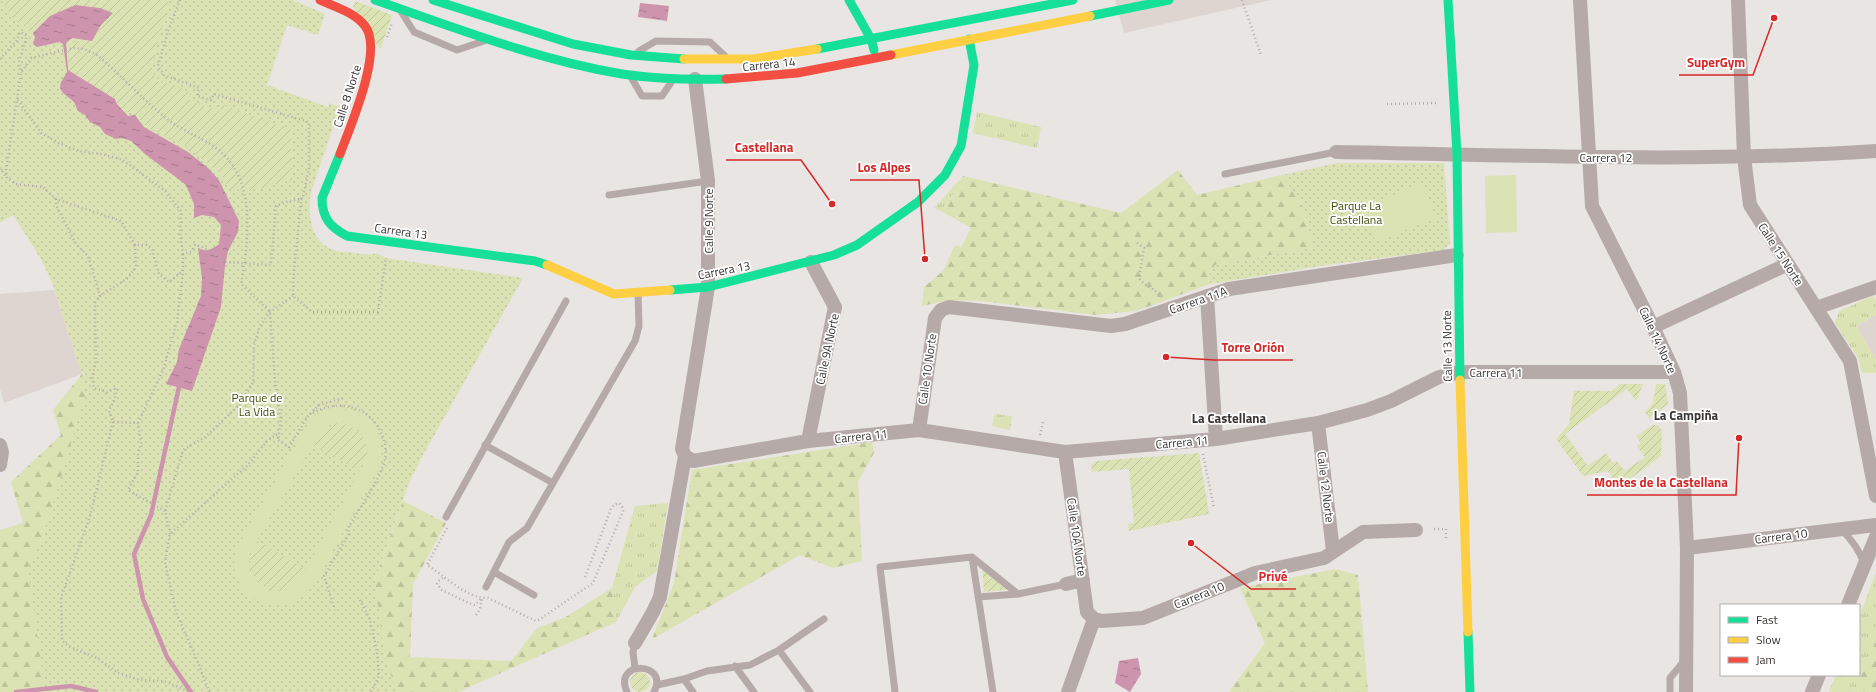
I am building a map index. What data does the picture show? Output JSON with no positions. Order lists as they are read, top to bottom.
{
  "streets": {
    "street": [
      "Carrera 14",
      "Calle 8 Norte",
      "Carrera 12",
      "Calle 9 Norte",
      "Carrera 13",
      "Calle 15 Norte",
      "Carrera 11A",
      "Calle 14 Norte",
      "Calle 13 Norte",
      "Calle 9A Norte",
      "Calle 10 Norte",
      "Carrera 11",
      "Calle 12 Norte",
      "Carrera 10",
      "Calle 10A Norte"
    ]
  },
  "crossings": [
    ["Carrera 14", "Calle 9 Norte"],
    ["Carrera 14", "Carrera 13"],
    ["Calle 8 Norte", "Carrera 13"],
    ["Carrera 12", "Calle 15 Norte"],
    ["Carrera 12", "Calle 14 Norte"],
    ["Carrera 12", "Calle 13 Norte"],
    ["Calle 9 Norte", "Carrera 13"],
    ["Calle 9 Norte", "Carrera 11"],
    ["Carrera 13", "Calle 9A Norte"],
    ["Carrera 11A", "Calle 13 Norte"],
    ["Carrera 11A", "Calle 10 Norte"],
    ["Calle 14 Norte", "Carrera 11"],
    ["Calle 14 Norte", "Carrera 10"],
    ["Calle 13 Norte", "Carrera 11"],
    ["Calle 9A Norte", "Carrera 11"],
    ["Calle 10 Norte", "Carrera 11"],
    ["Carrera 11", "Calle 12 Norte"],
    ["Carrera 11", "Calle 10A Norte"],
    ["Calle 12 Norte", "Carrera 10"],
    ["Carrera 10", "Calle 10A Norte"]
  ],
  "districts": ["La Campiña", "La Castellana"],
  "parks": ["Parque La Castellana", "Parque de La Vida"],
  "places": [
    "SuperGym",
    "Castellana",
    "Los Alpes",
    "Torre Orión",
    "Montes de la Castellana",
    "Privé"
  ],
  "legend": ["Fast", "Slow", "Jam"]
}
